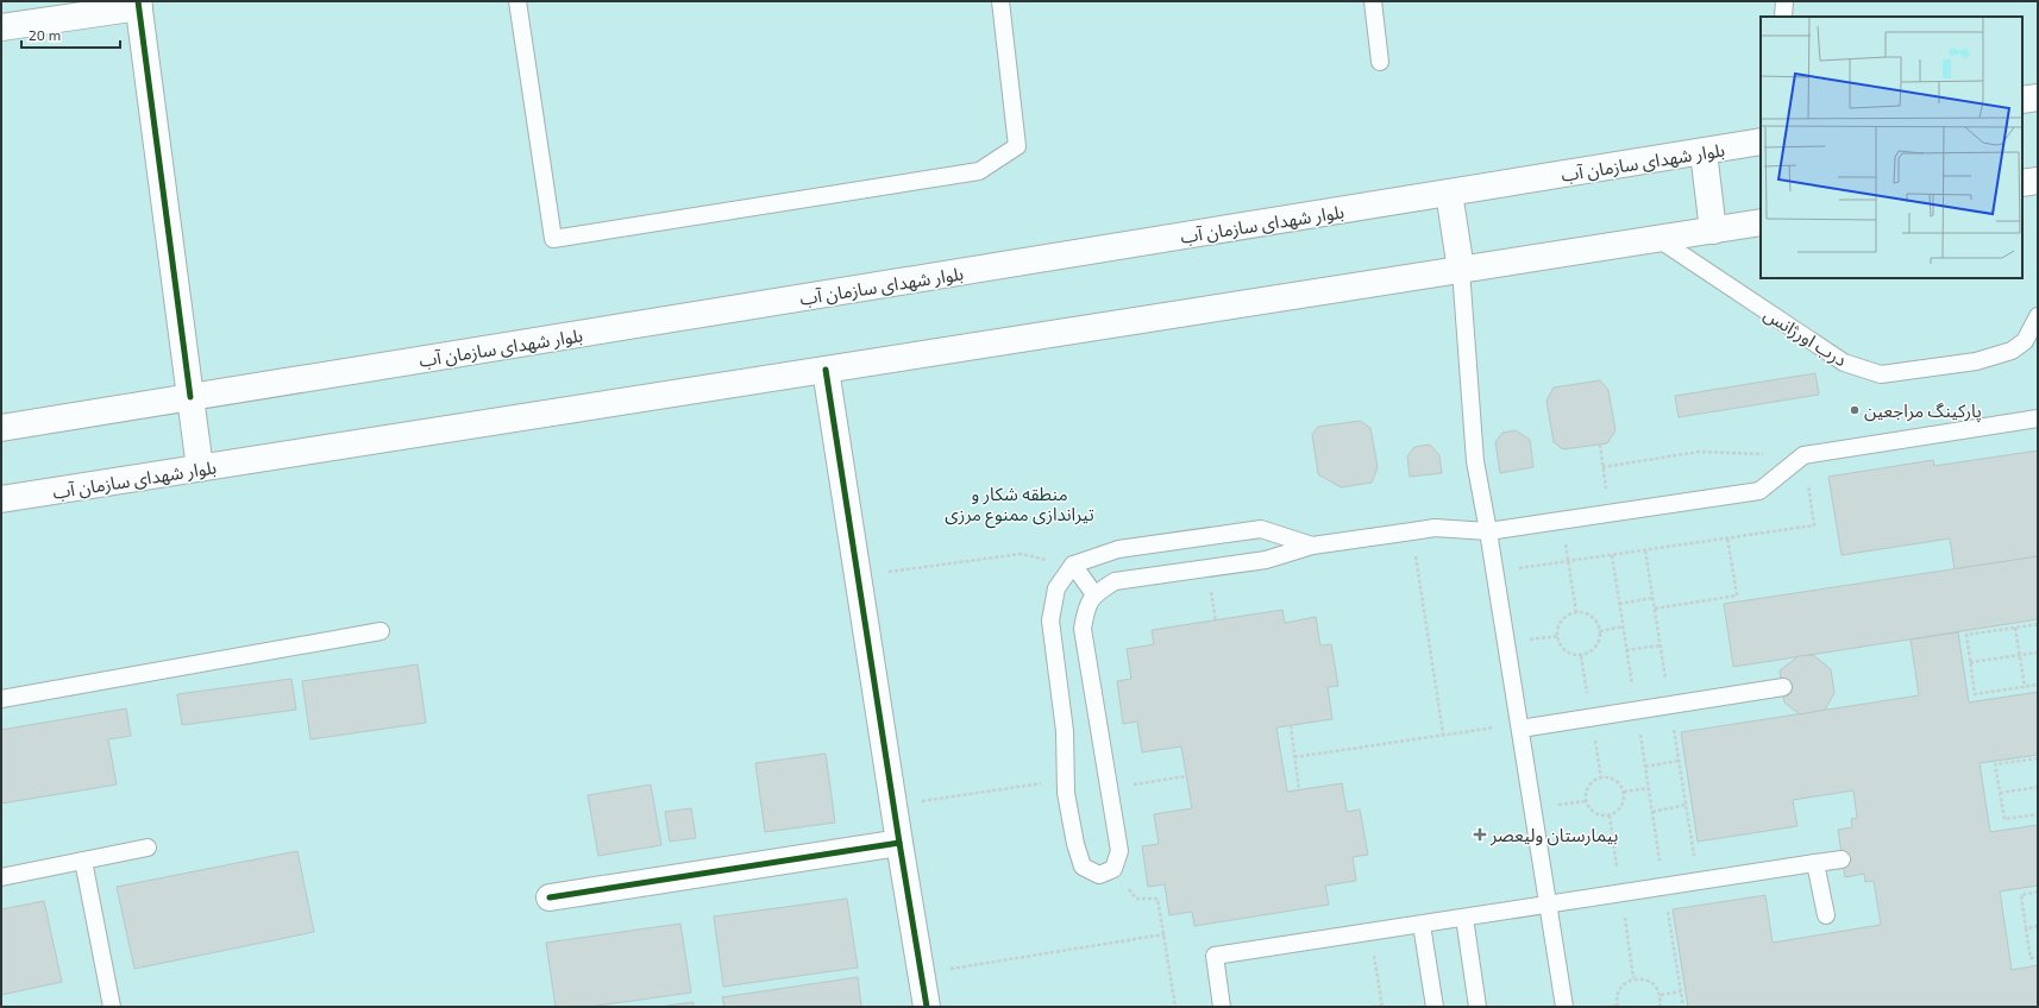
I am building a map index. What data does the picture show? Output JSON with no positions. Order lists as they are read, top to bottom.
{
  "streets": {
    "main road": ["بلوار شهدای سازمان آب"],
    "lane": ["درب اورژانس"]
  },
  "crossings": [
    ["بلوار شهدای سازمان آب", "درب اورژانس"]
  ],
  "parks": ["منطقه شکار و تیراندازی ممنوع مرزی"],
  "places": {
    "other": ["پارکینگ مراجعین"],
    "health": ["بیمارستان ولیعصر"]
  },
  "scale_bar": "20 m"
}
